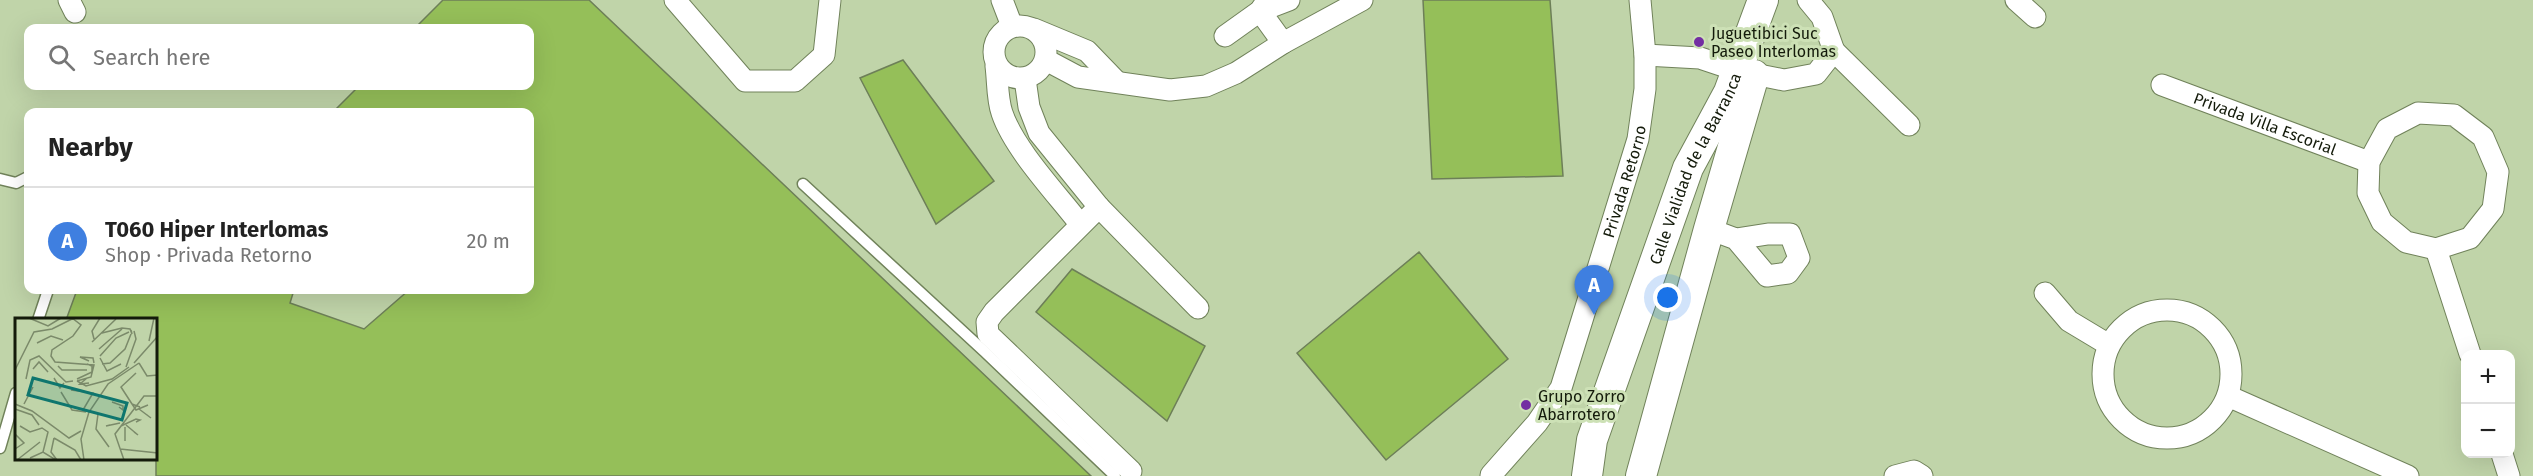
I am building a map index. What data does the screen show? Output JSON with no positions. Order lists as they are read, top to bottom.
{
  "streets": {
    "main road": ["Calle Vialidad de la Barranca"],
    "street": ["Privada Villa Escorial", "Privada Retorno"]
  },
  "places": ["Juguetibici Suc Paseo Interlomas", "Grupo Zorro Abarrotero"],
  "page": {
    "search": "Search here",
    "heading": "Nearby",
    "list": [
      {
        "mark": "A",
        "name": "T060 Hiper Interlomas",
        "note": "Shop · Privada Retorno",
        "value": "20 m"
      }
    ],
    "pins": "A",
    "map_buttons": ["+", "−"]
  }
}
